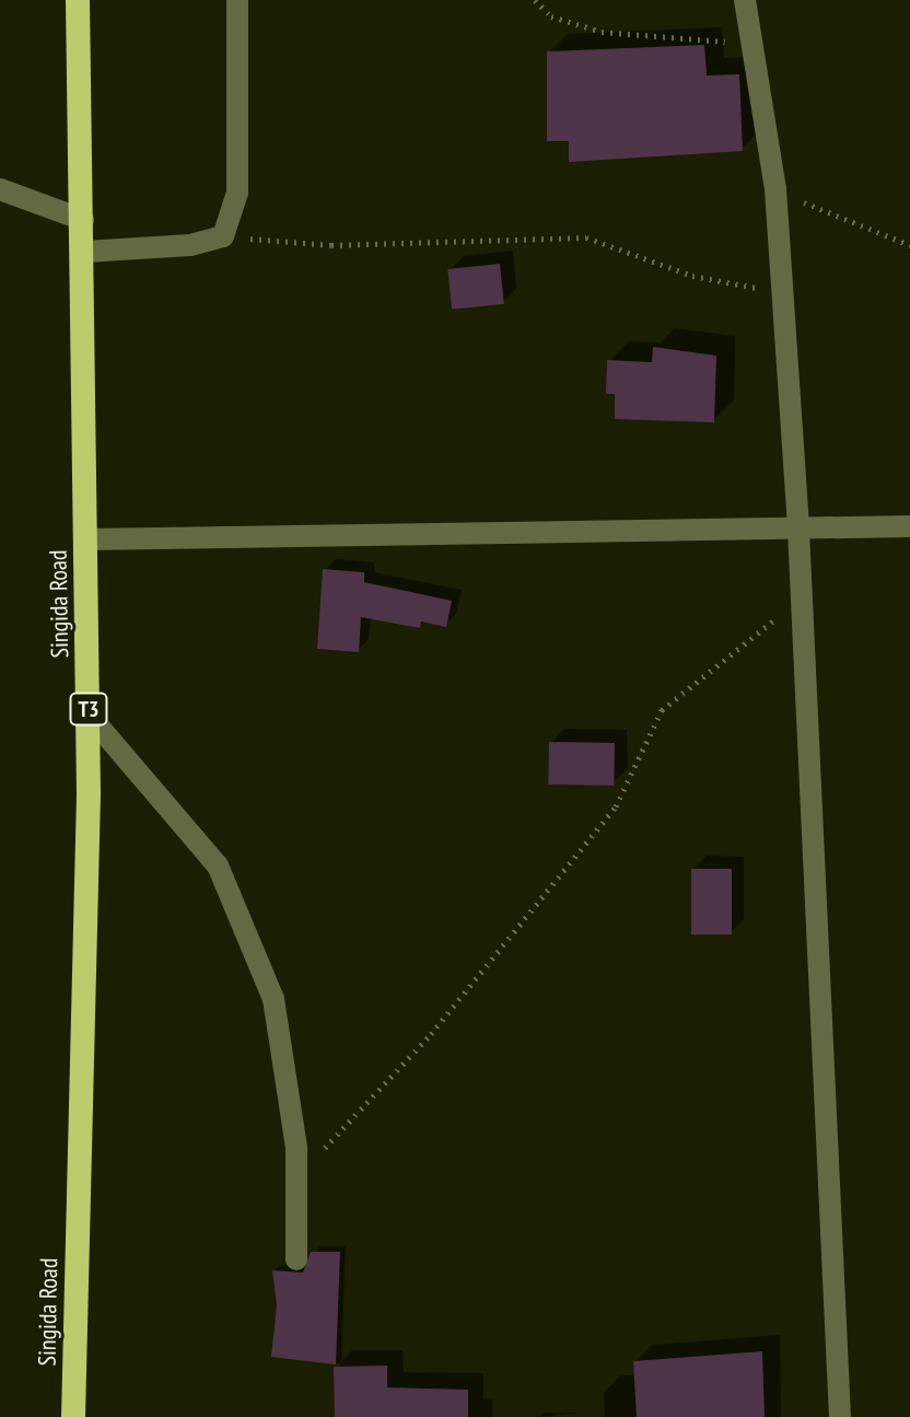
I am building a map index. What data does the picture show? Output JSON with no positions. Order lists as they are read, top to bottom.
{
  "streets": {
    "highway": ["Singida Road", "T3"]
  }
}
